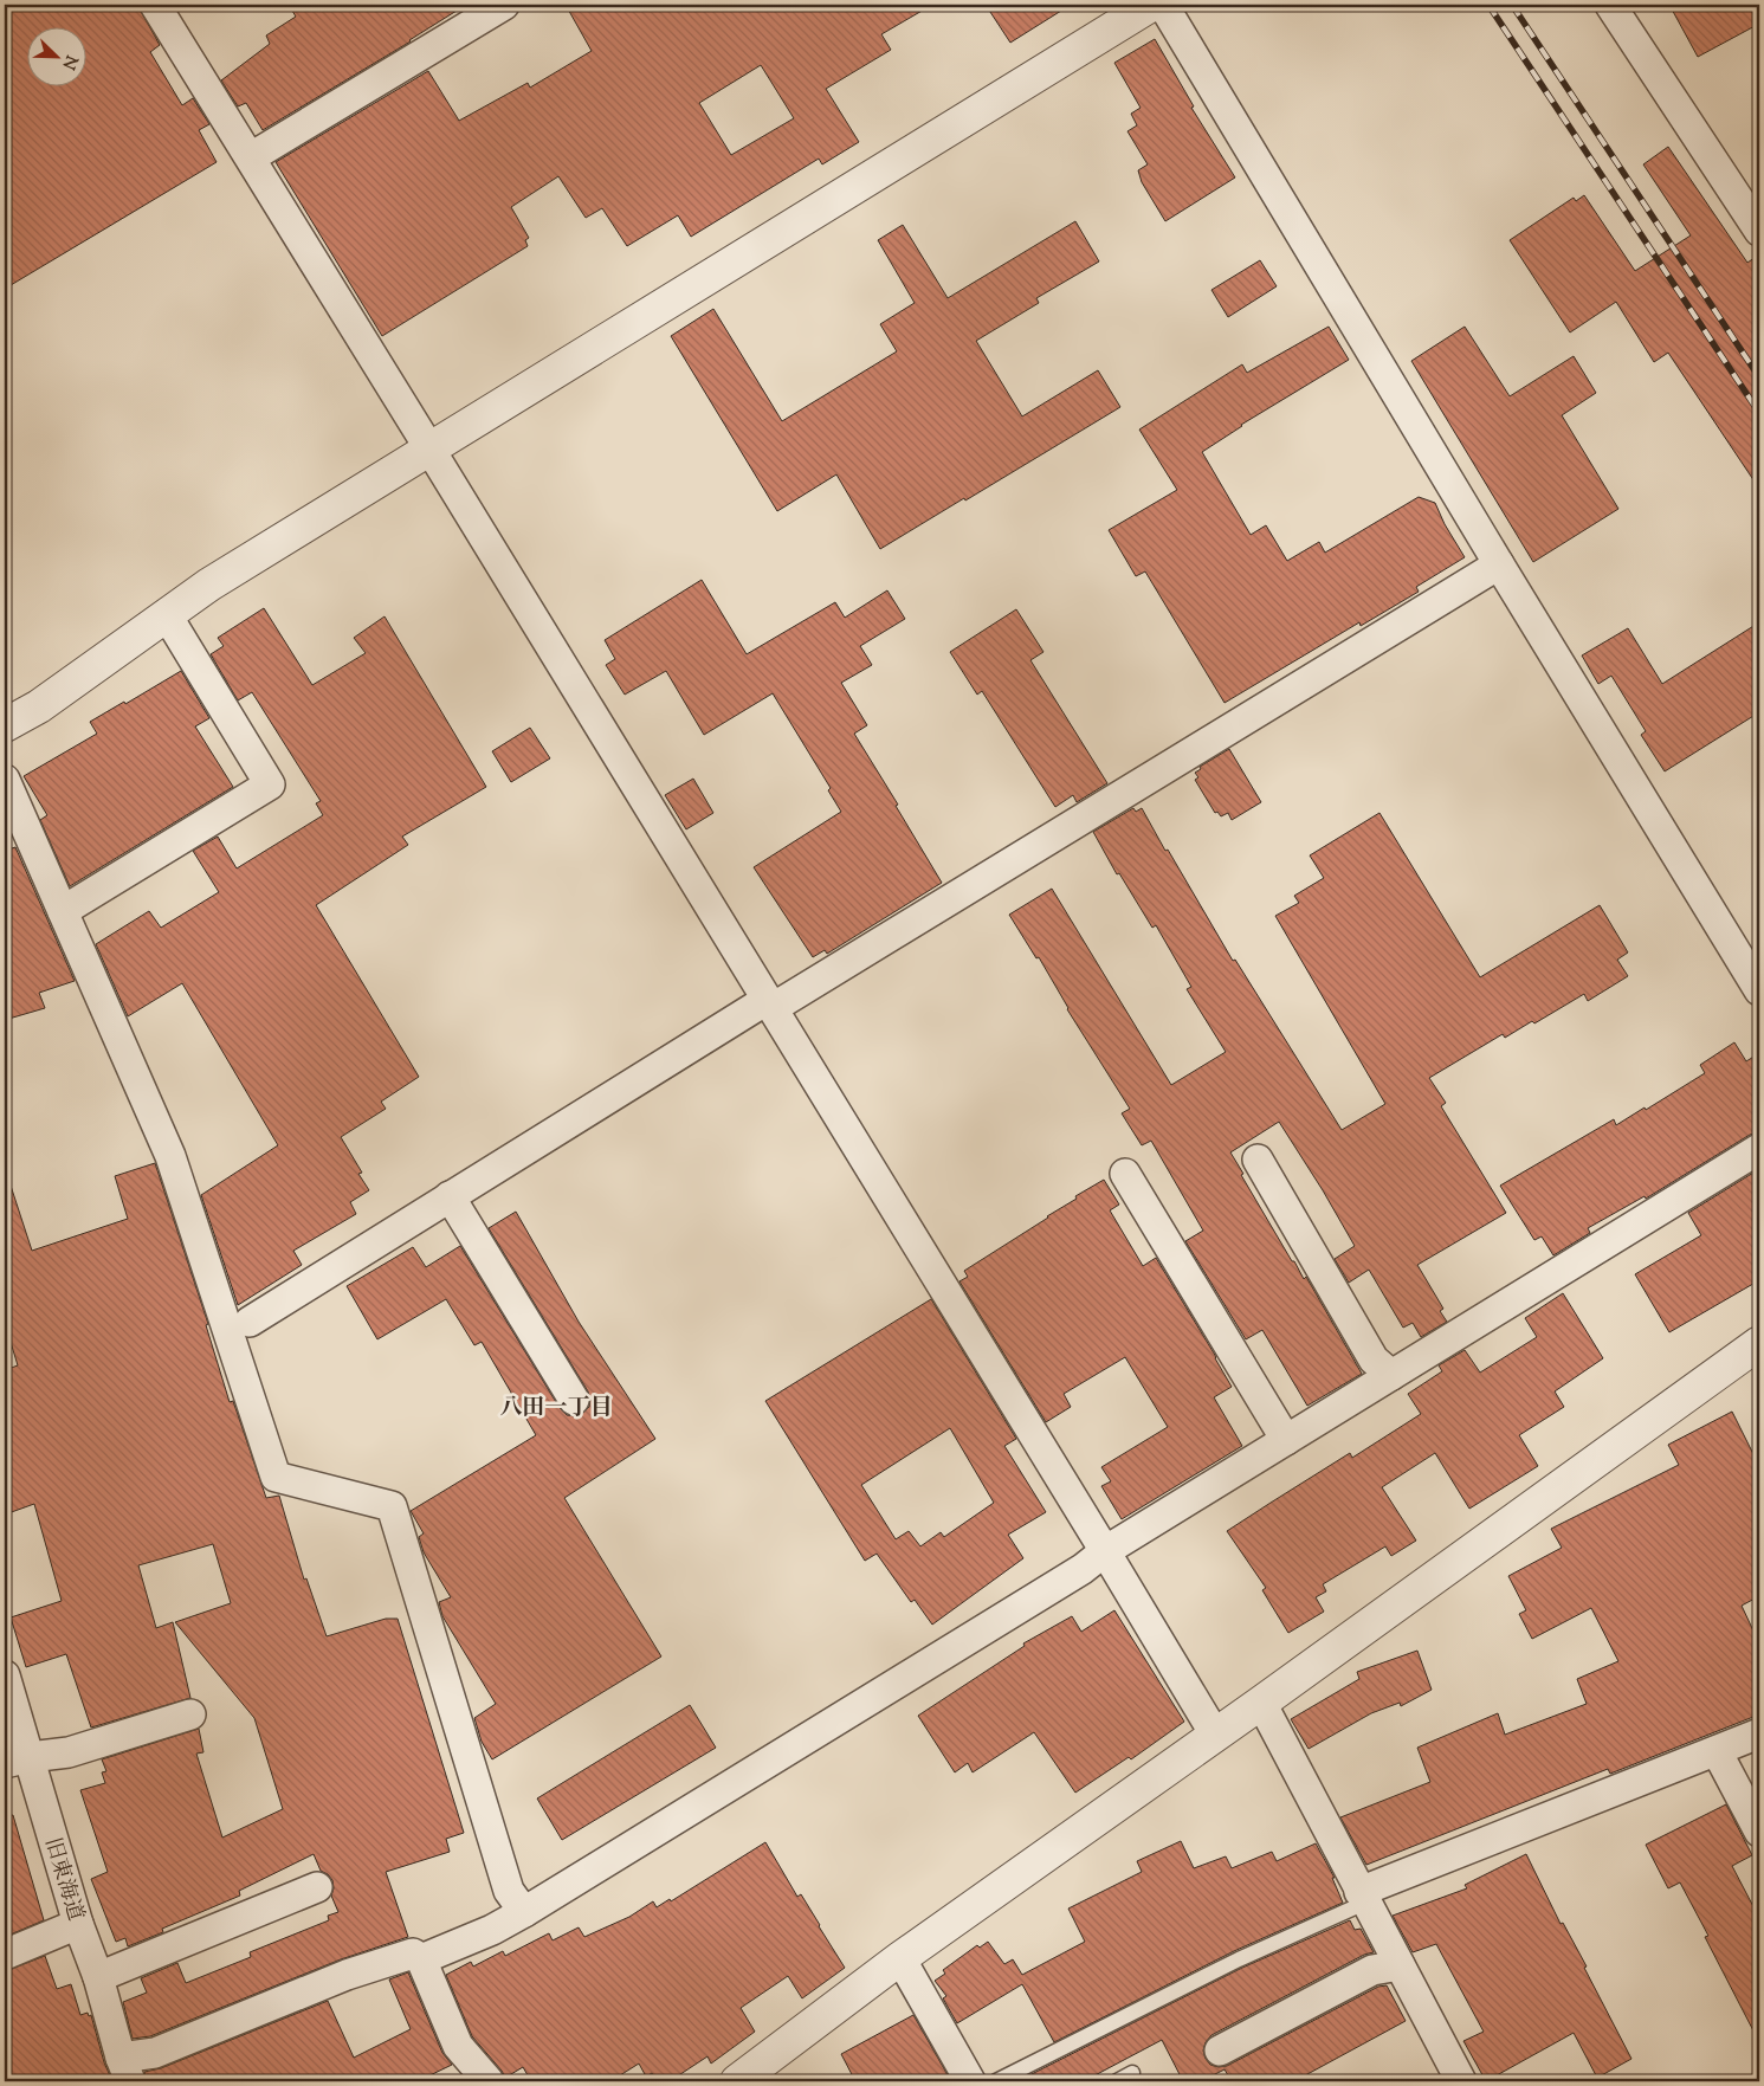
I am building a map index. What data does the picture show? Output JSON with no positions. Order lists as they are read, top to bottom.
{
  "streets": {
    "street": ["旧東海道"]
  },
  "districts": ["八田一丁目"],
  "north": "bottom right"
}
